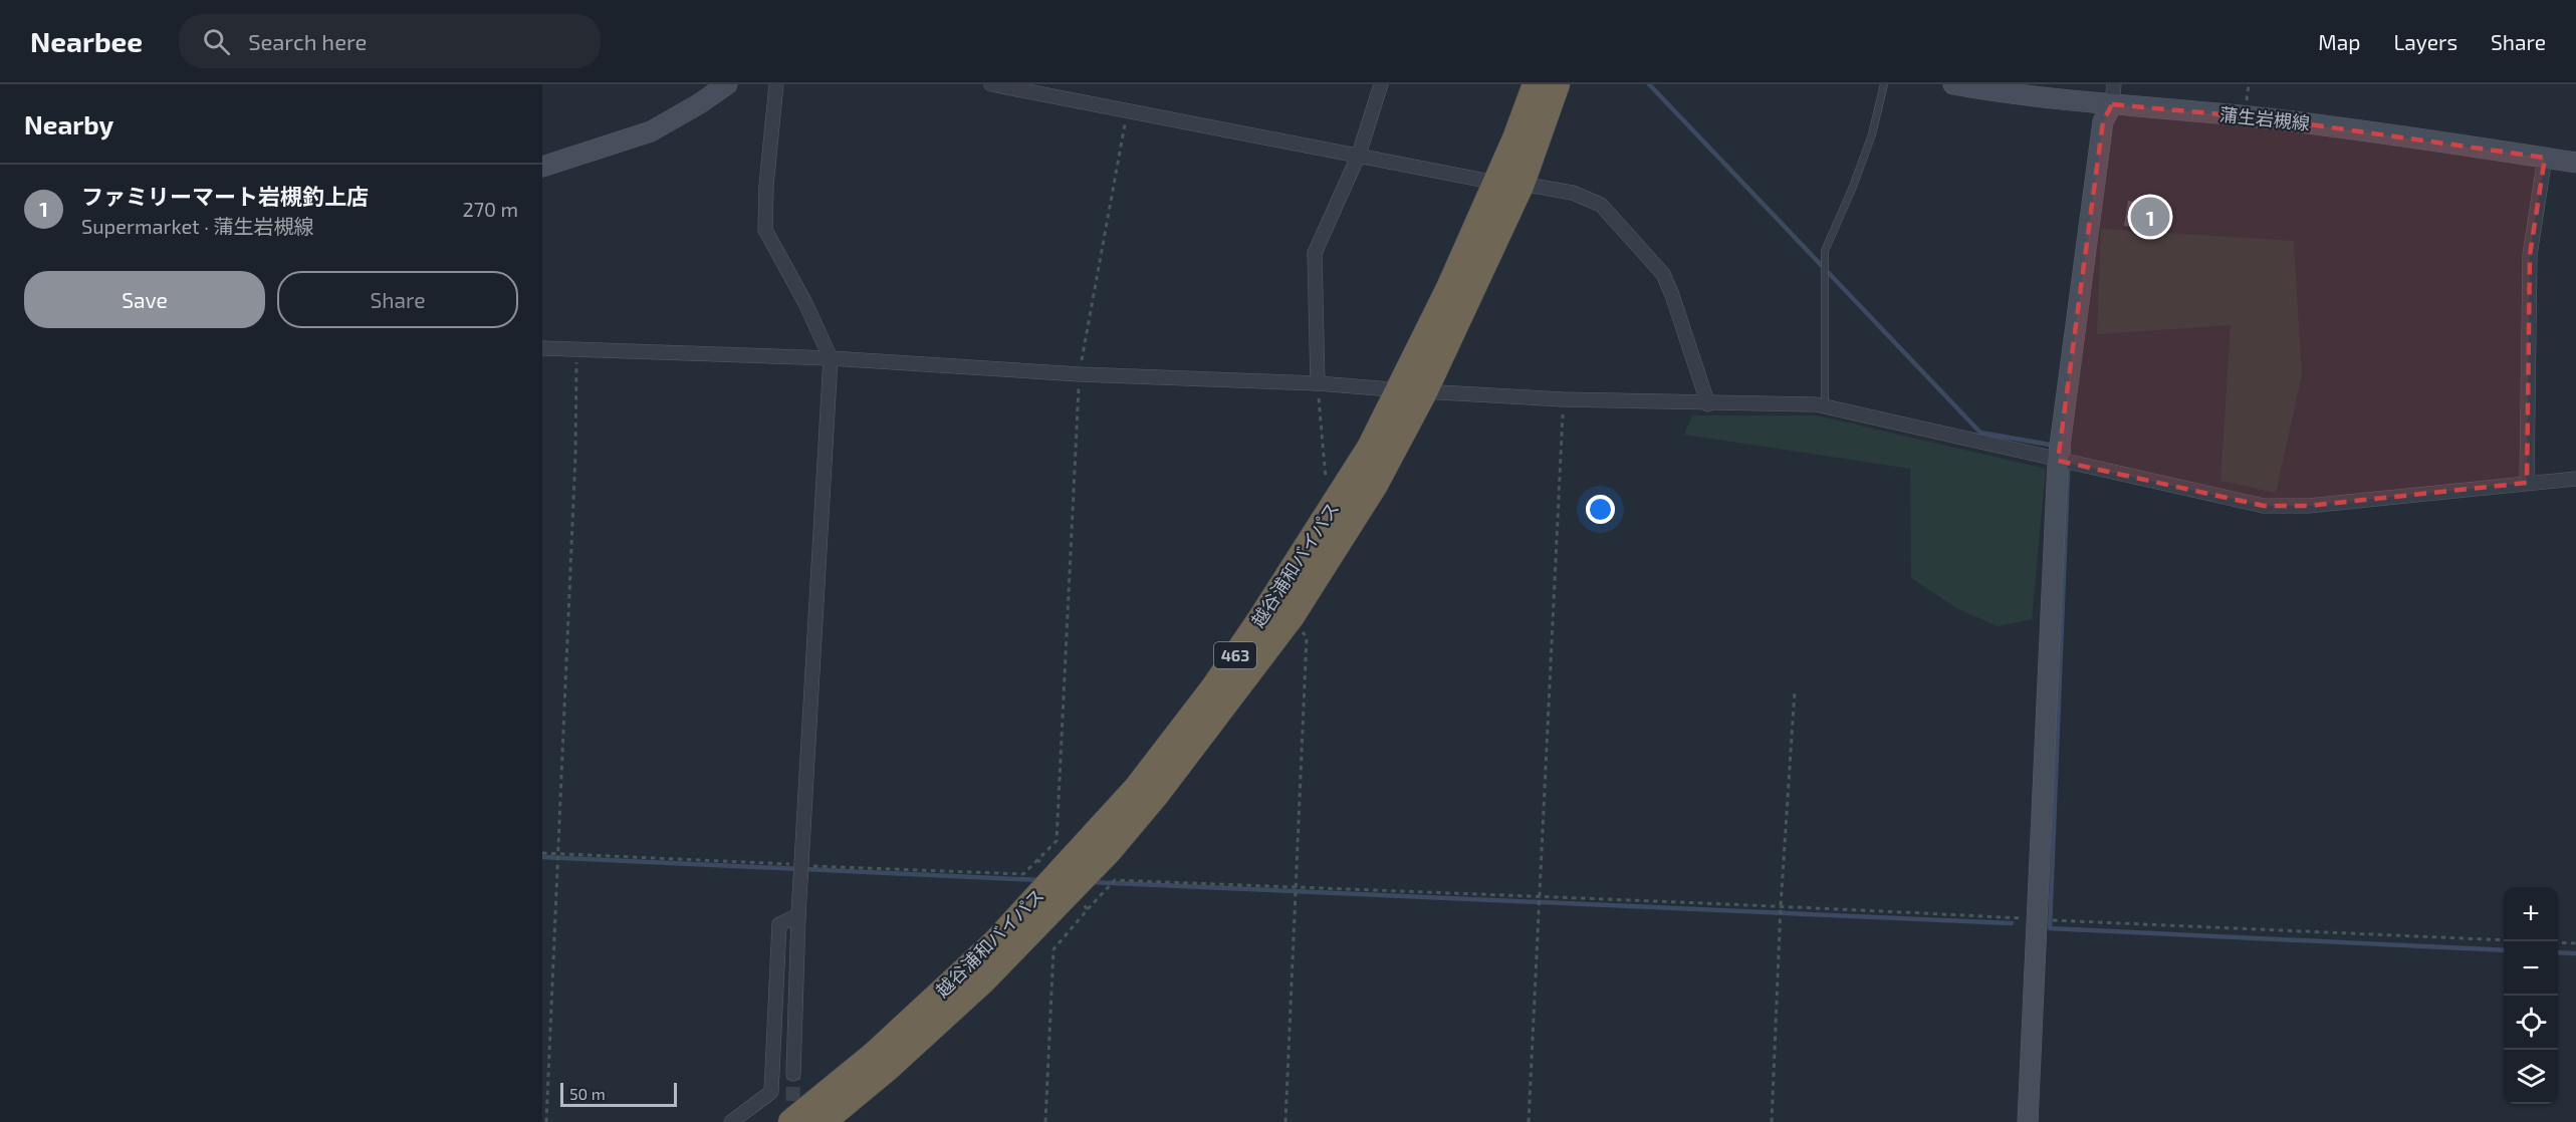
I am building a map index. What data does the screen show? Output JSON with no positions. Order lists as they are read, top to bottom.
{
  "streets": {
    "highway": ["越谷浦和バイパス", "463"],
    "street": ["蒲生岩槻線"]
  },
  "scale_bar": "50 m",
  "page": {
    "header": "Nearbee",
    "search": "Search here",
    "nav": ["Map", "Layers", "Share"],
    "heading": "Nearby",
    "list": [
      {
        "mark": "1",
        "name": "ファミリーマート岩槻釣上店",
        "note": "Supermarket · 蒲生岩槻線",
        "value": "270 m"
      }
    ],
    "pins": "1",
    "buttons": ["Save", "Share"],
    "map_buttons": ["+", "−"],
    "scale": "50 m"
  }
}
